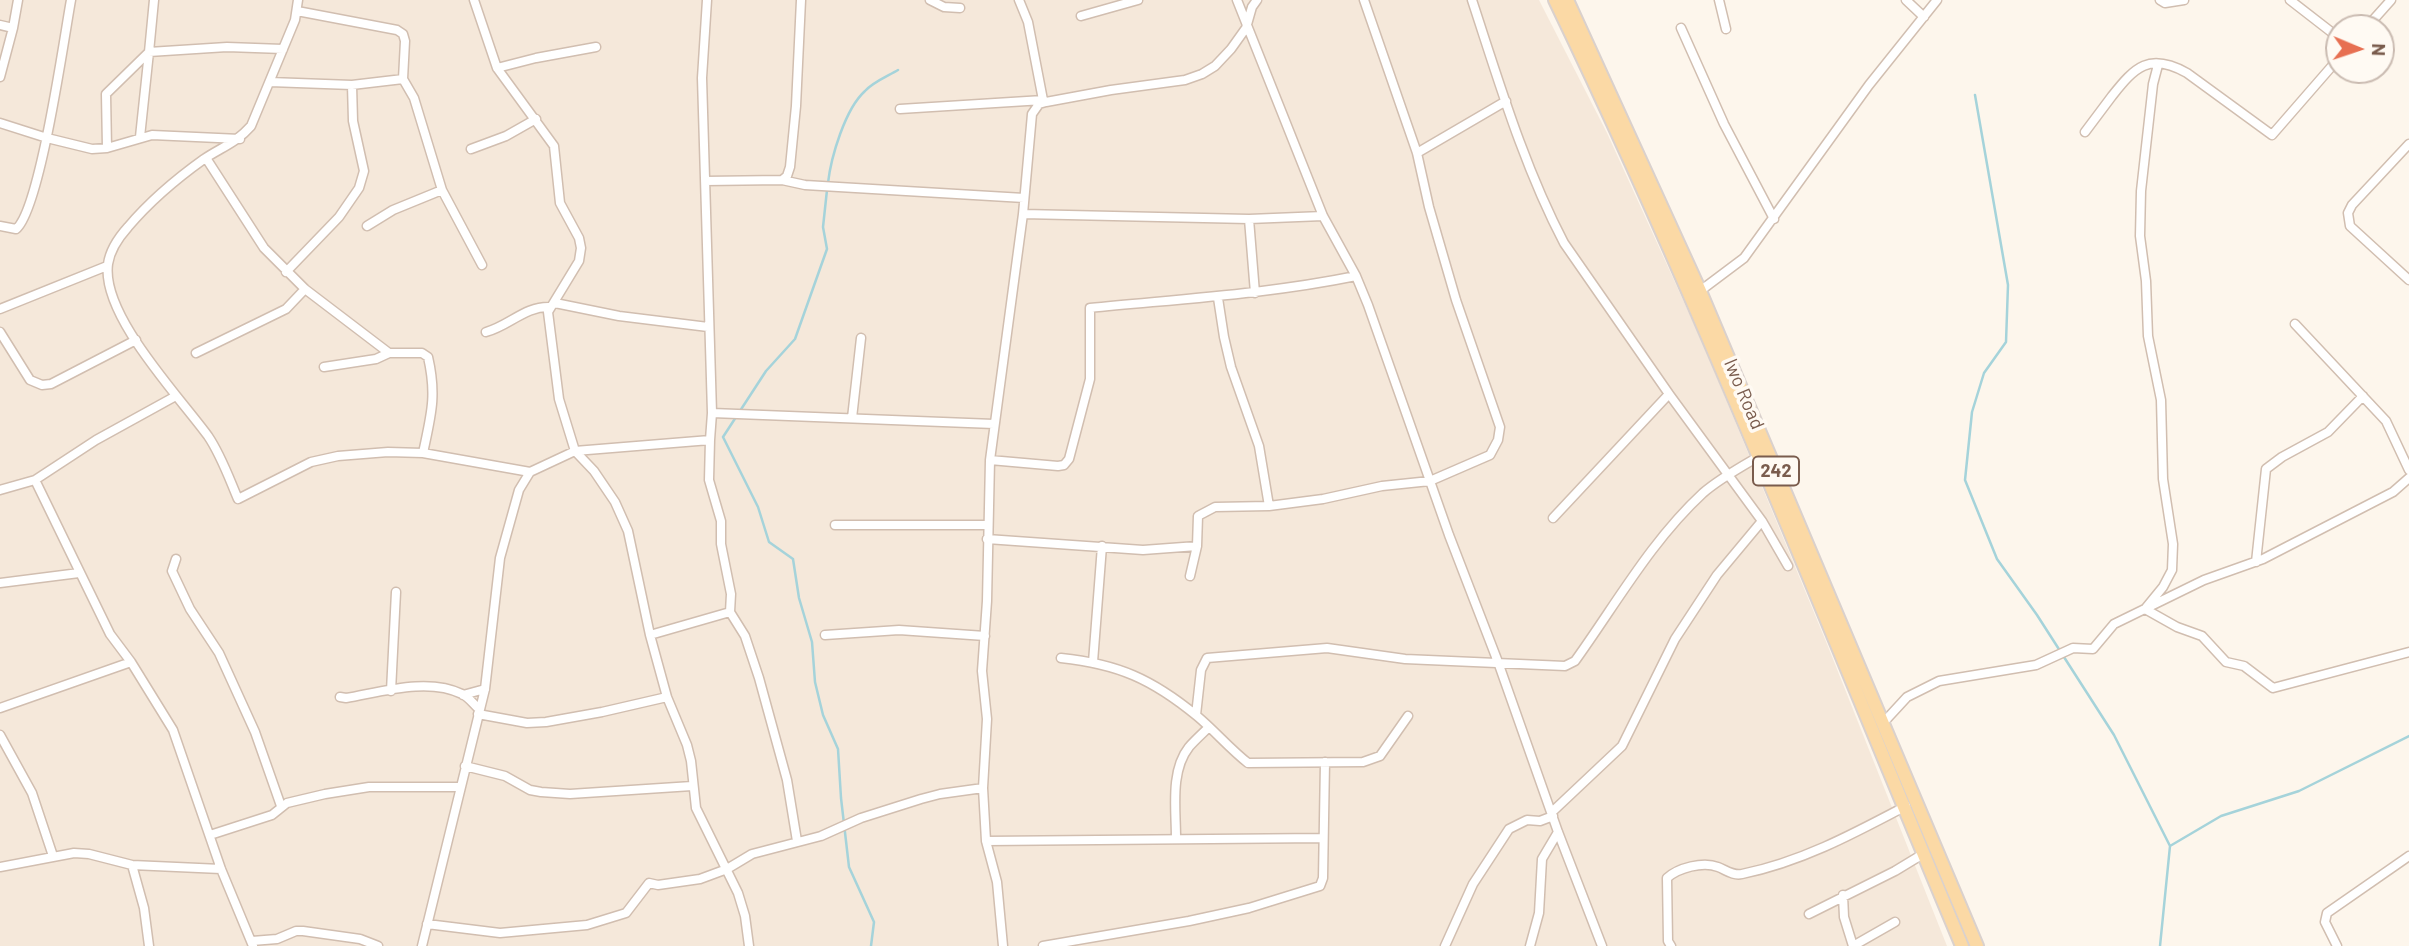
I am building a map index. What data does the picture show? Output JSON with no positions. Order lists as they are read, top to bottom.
{
  "streets": {
    "main road": ["Iwo Road", "242"]
  },
  "north": "right"
}
